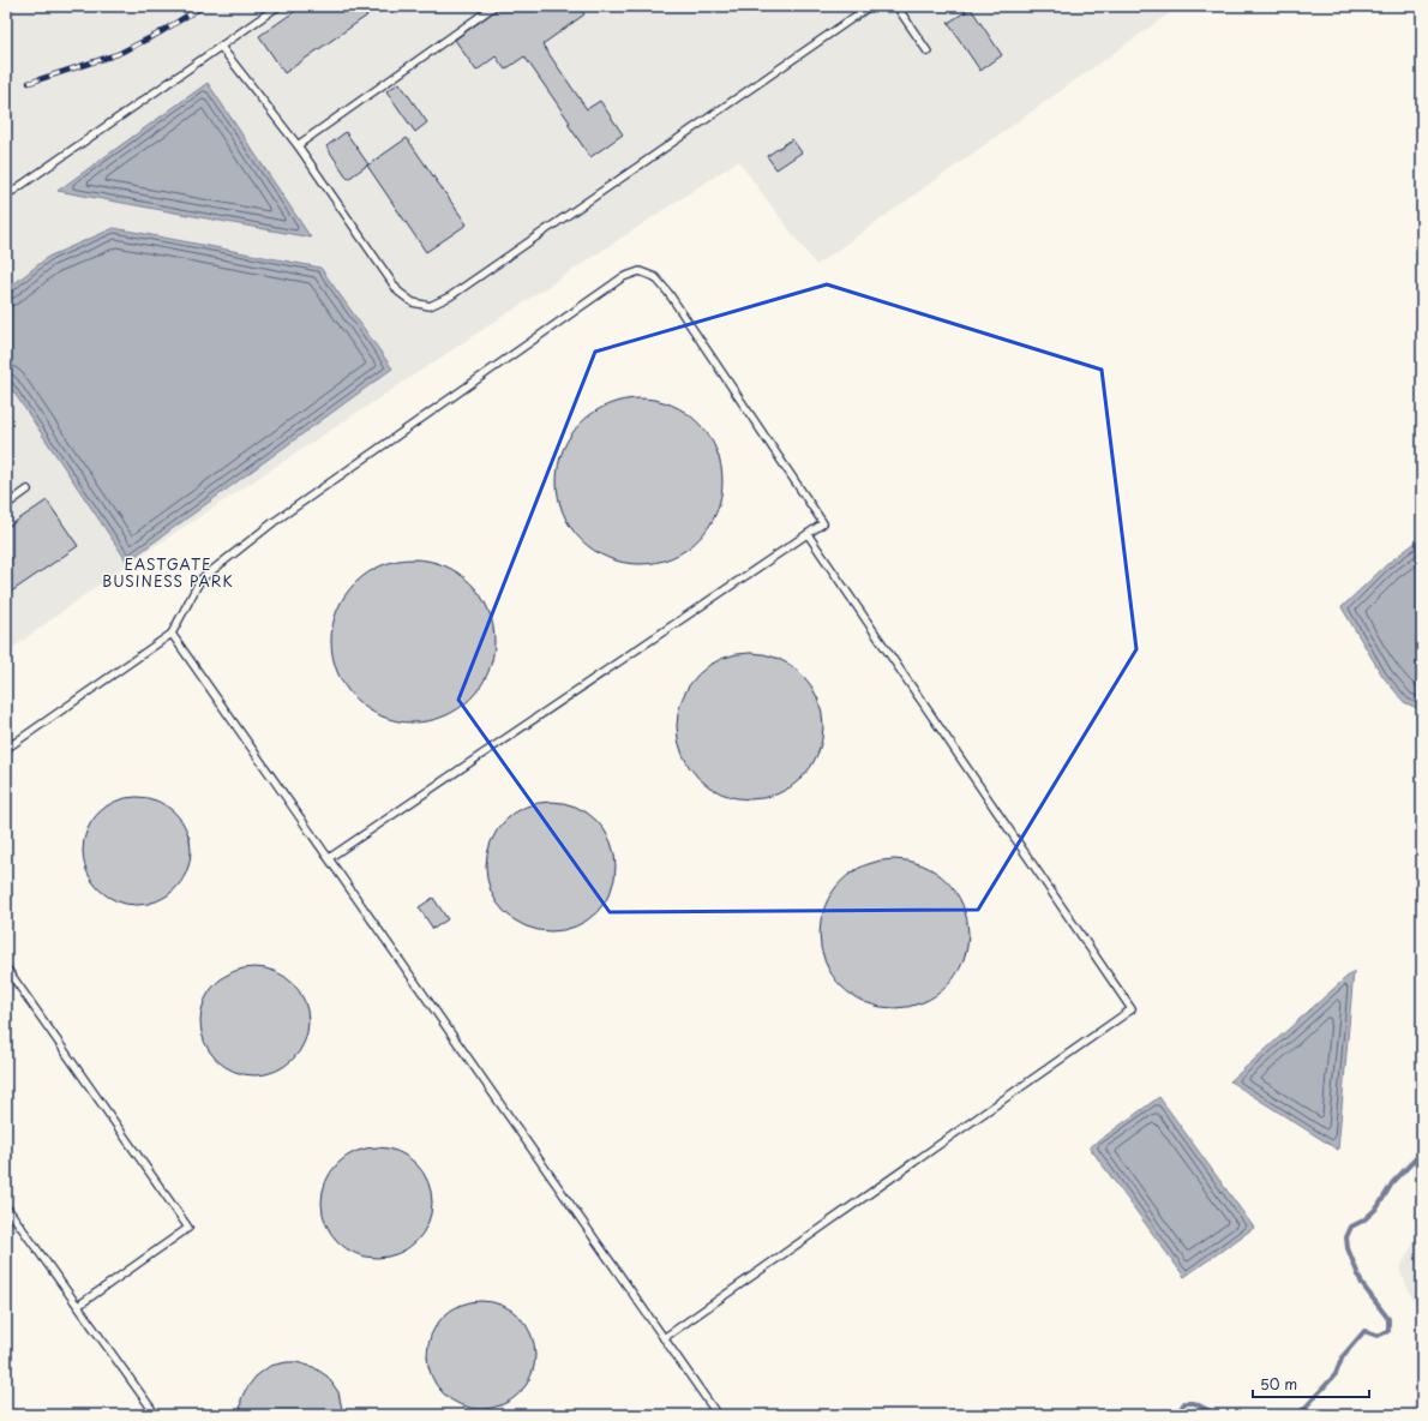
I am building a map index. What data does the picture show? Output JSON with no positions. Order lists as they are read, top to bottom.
{
  "districts": ["EASTGATE BUSINESS PARK"],
  "scale_bar": "50 m"
}
